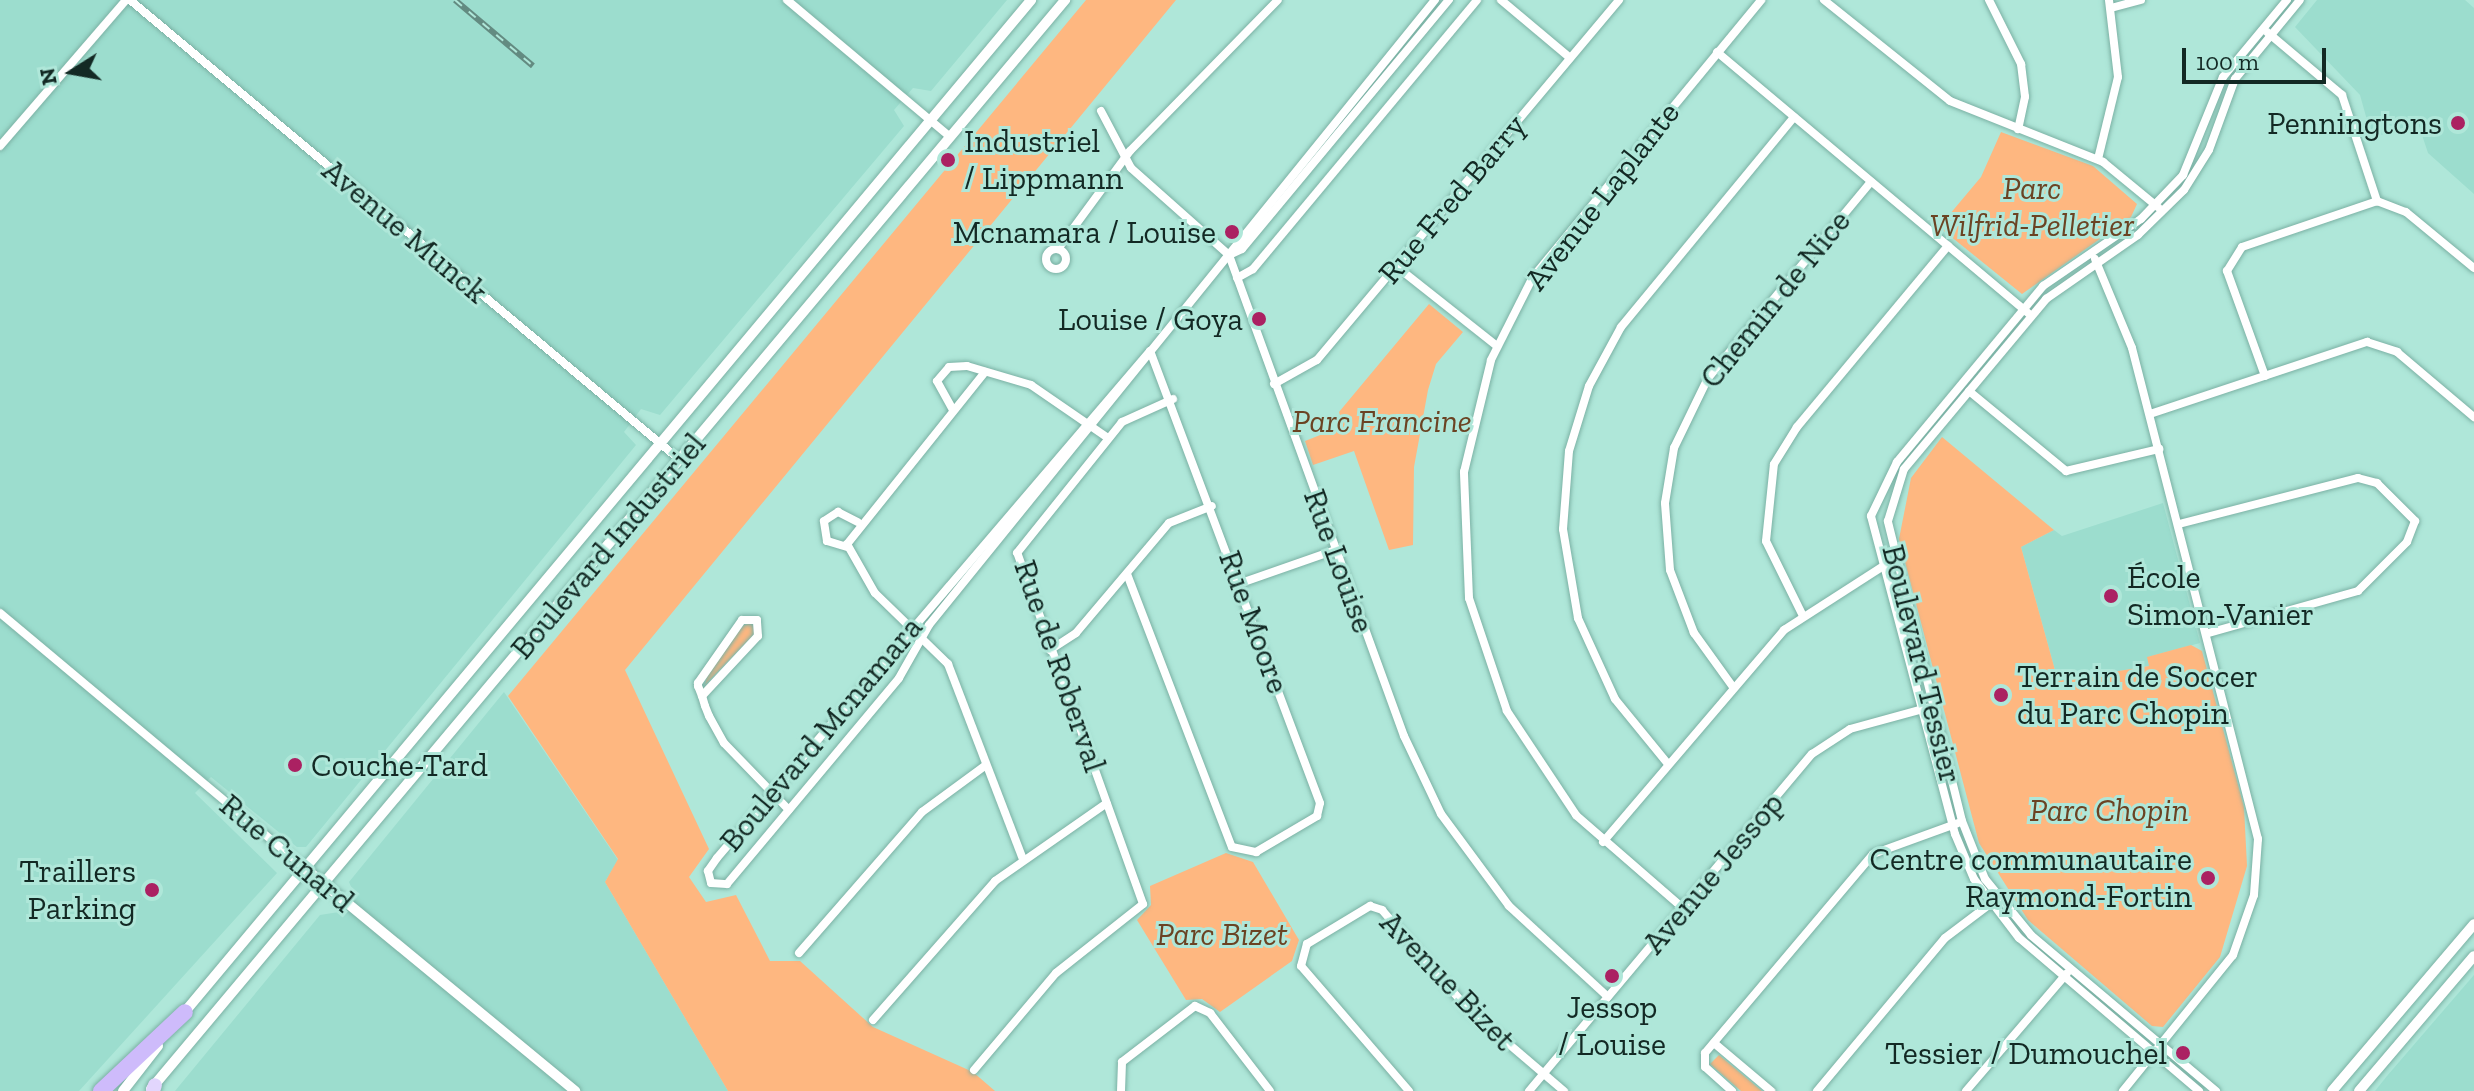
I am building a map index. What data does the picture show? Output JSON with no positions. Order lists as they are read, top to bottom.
{
  "streets": {
    "street": [
      "Avenue Laplante",
      "Rue Fred Barry",
      "Avenue Munck",
      "Chemin de Nice",
      "Boulevard Industriel",
      "Rue Louise",
      "Rue Moore",
      "Boulevard Tessier",
      "Rue de Roberval",
      "Boulevard Mcnamara",
      "Rue Cunard",
      "Avenue Jessop",
      "Avenue Bizet"
    ]
  },
  "crossings": [
    ["Avenue Laplante", "Avenue Jessop"],
    ["Rue Fred Barry", "Rue Louise"],
    ["Avenue Munck", "Boulevard Industriel"],
    ["Boulevard Industriel", "Rue Cunard"],
    ["Rue Louise", "Boulevard Mcnamara"],
    ["Rue Louise", "Avenue Jessop"],
    ["Rue Moore", "Rue de Roberval"],
    ["Rue Moore", "Boulevard Mcnamara"],
    ["Boulevard Tessier", "Avenue Jessop"],
    ["Avenue Jessop", "Avenue Bizet"]
  ],
  "parks": [
    "Parc Wilfrid-Pelletier",
    "Parc Francine",
    "Parc Chopin",
    "Parc Bizet"
  ],
  "places": [
    "Penningtons",
    "Industriel / Lippmann",
    "Mcnamara / Louise",
    "Louise / Goya",
    "École Simon-Vanier",
    "Terrain de Soccer du Parc Chopin",
    "Couche-Tard",
    "Centre communautaire Raymond-Fortin",
    "Traillers Parking",
    "Jessop / Louise",
    "Tessier / Dumouchel"
  ],
  "scale_bar": "100 m",
  "north": "left"
}
